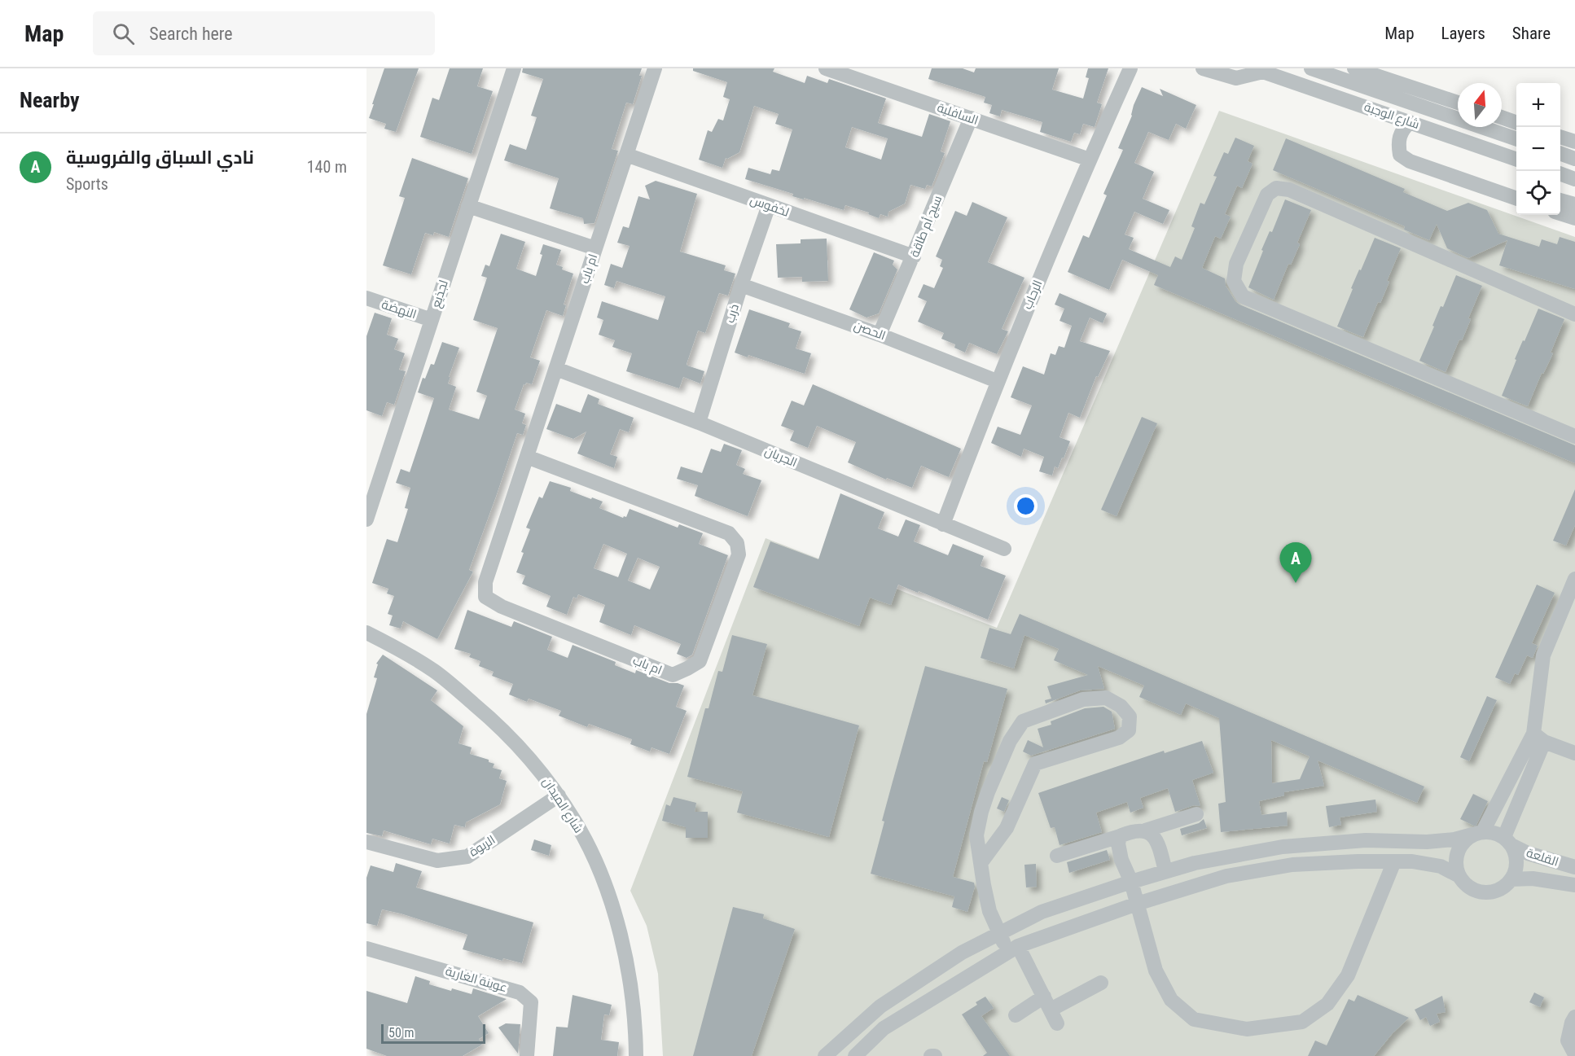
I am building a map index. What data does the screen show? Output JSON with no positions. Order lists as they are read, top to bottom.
{
  "streets": {
    "street": [
      "السافلية",
      "شارع الوجبة",
      "لخفوس",
      "سيج أم طاقة",
      "ام باب",
      "لجذيع",
      "الرحاب",
      "النهضة",
      "ذرب",
      "الحصن",
      "الجريان",
      "شارع الميدان",
      "الربوة",
      "القلعة",
      "عوينة الغارية"
    ]
  },
  "crossings": [
    ["السافلية", "سيج أم طاقة"],
    ["السافلية", "الرحاب"],
    ["لخفوس", "سيج أم طاقة"],
    ["لخفوس", "ام باب"],
    ["لخفوس", "ذرب"],
    ["سيج أم طاقة", "الحصن"],
    ["ام باب", "لجذيع"],
    ["ام باب", "الجريان"],
    ["لجذيع", "النهضة"],
    ["الرحاب", "الحصن"],
    ["الرحاب", "الجريان"],
    ["ذرب", "الحصن"],
    ["ذرب", "الجريان"],
    ["شارع الميدان", "الربوة"]
  ],
  "scale_bar": "50 m",
  "north": "top",
  "page": {
    "header": "Map",
    "search": "Search here",
    "nav": ["Map", "Layers", "Share"],
    "heading": "Nearby",
    "map_buttons": ["+", "−"],
    "list": [
      {
        "mark": "A",
        "name": "نادي السباق والفروسية",
        "note": "Sports",
        "value": "140 m"
      }
    ],
    "pins": "A",
    "scale": "50 m"
  }
}
